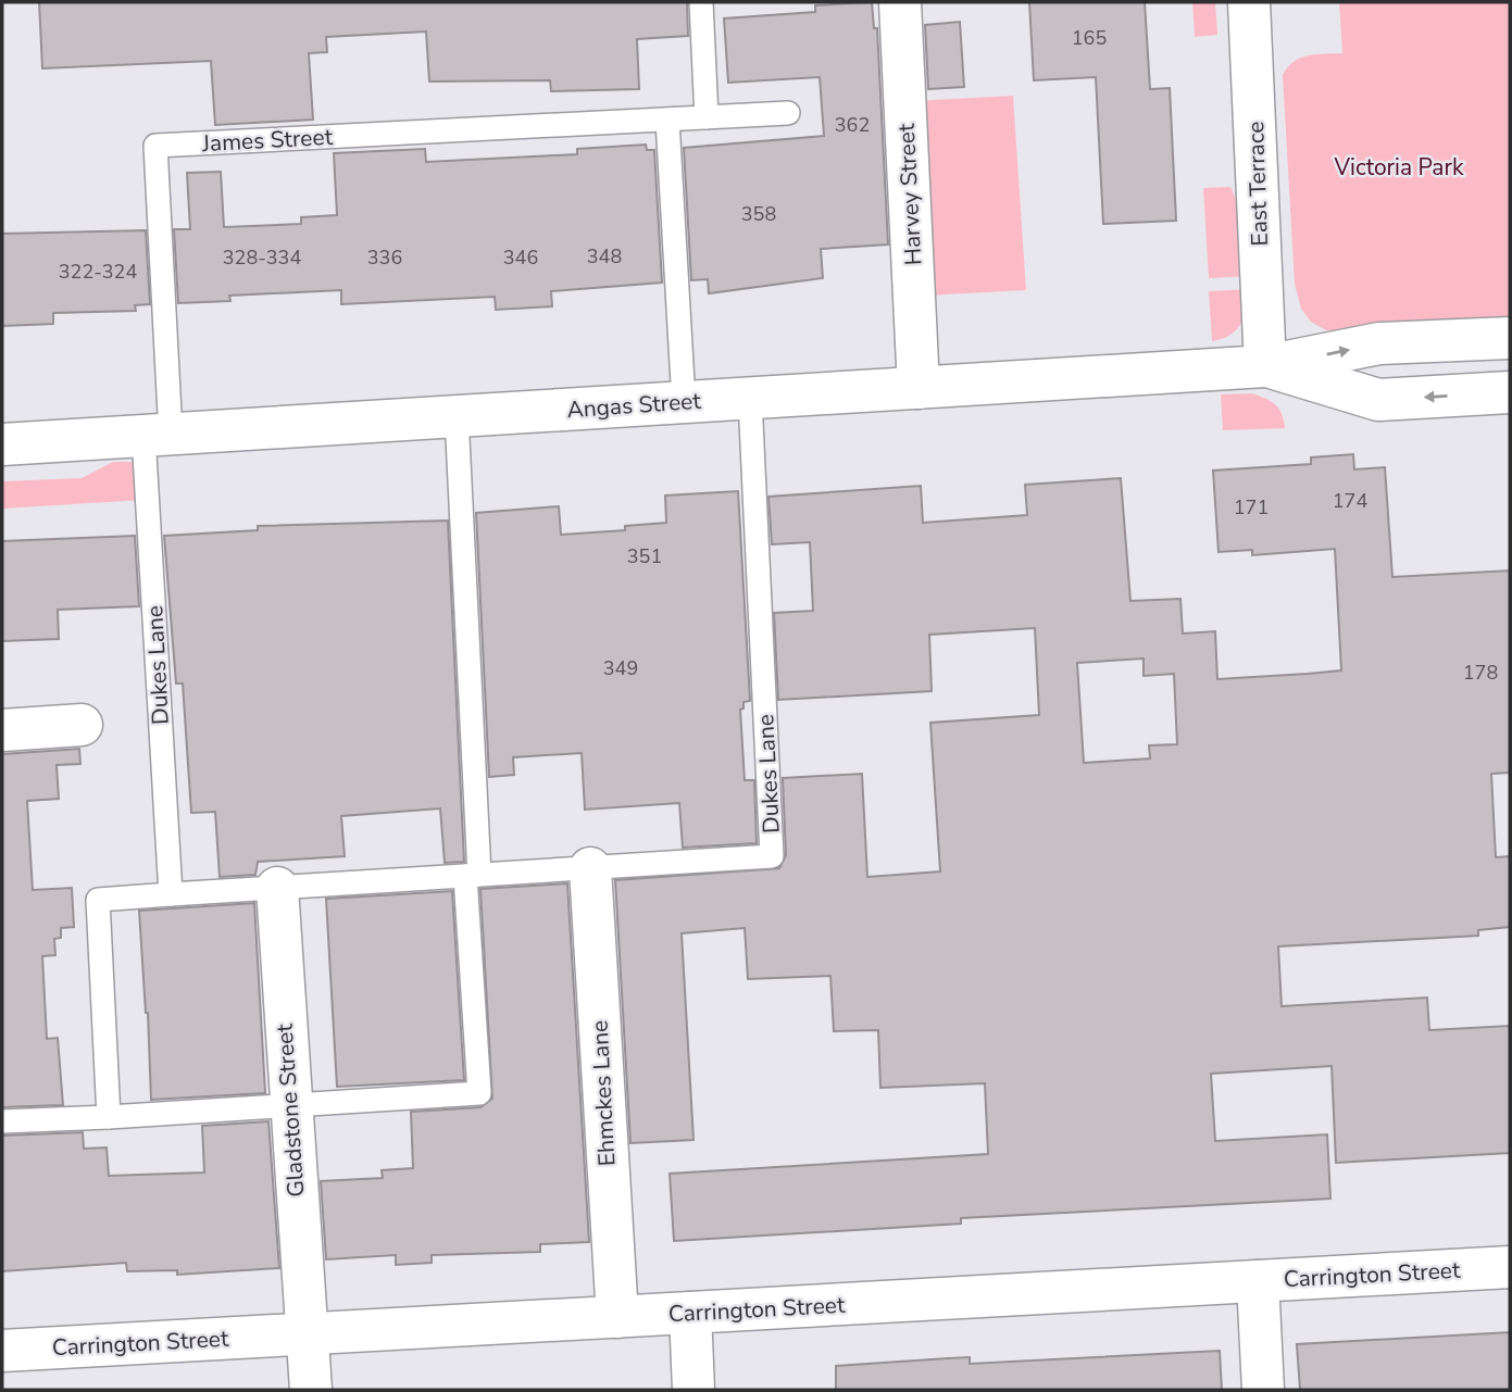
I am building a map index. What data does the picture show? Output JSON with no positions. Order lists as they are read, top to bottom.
{
  "streets": {
    "street": [
      "East Terrace",
      "Harvey Street",
      "Angas Street",
      "Ehmckes Lane",
      "Gladstone Street",
      "Carrington Street"
    ],
    "lane": ["James Street", "Dukes Lane"]
  },
  "crossings": [
    ["James Street", "Angas Street"],
    ["James Street", "Dukes Lane"],
    ["East Terrace", "Angas Street"],
    ["Harvey Street", "Angas Street"],
    ["Angas Street", "Dukes Lane"],
    ["Dukes Lane", "Ehmckes Lane"],
    ["Dukes Lane", "Gladstone Street"],
    ["Ehmckes Lane", "Carrington Street"],
    ["Gladstone Street", "Carrington Street"]
  ],
  "parks": ["Victoria Park"],
  "house_numbers": [
    "165",
    "362",
    "358",
    "348",
    "328-334",
    "336",
    "346",
    "322-324",
    "174",
    "171",
    "351",
    "349",
    "178"
  ]
}
